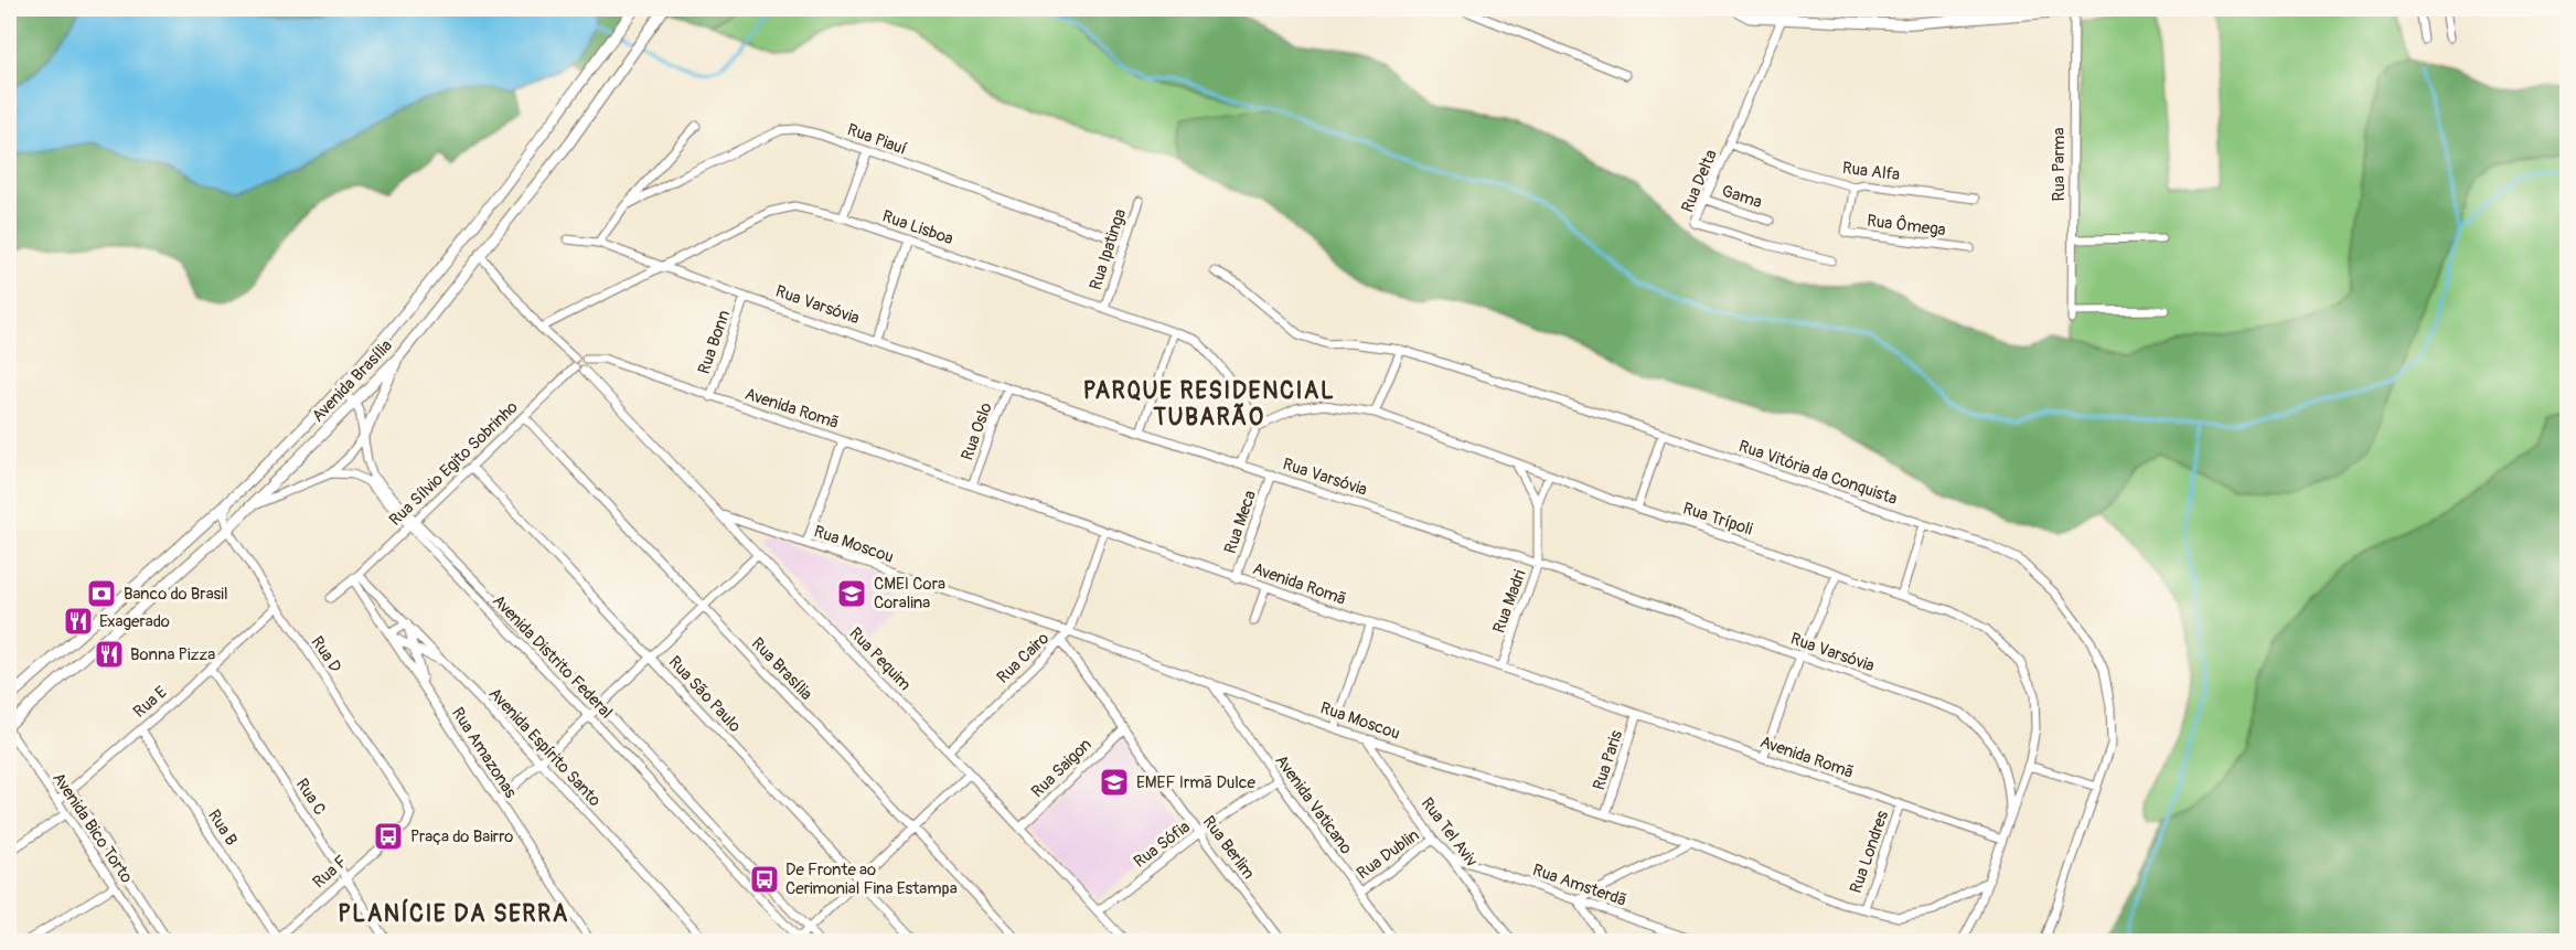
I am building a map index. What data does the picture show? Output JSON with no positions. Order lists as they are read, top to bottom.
{
  "streets": {
    "street": [
      "Rua Piauí",
      "Rua Parma",
      "Rua Alfa",
      "Rua Delta",
      "Gama",
      "Rua Ômega",
      "Rua Lisboa",
      "Rua Ipatinga",
      "Rua Varsóvia",
      "Rua Bonn",
      "Avenida Brasília",
      "Avenida Romã",
      "Rua Oslo",
      "Rua Sílvio Egito Sobrinho",
      "Rua Vitória da Conquista",
      "Rua Trípoli",
      "Rua Meca",
      "Rua Moscou",
      "Rua Madri",
      "Rua D",
      "Avenida Distrito Federal",
      "Rua Cairo",
      "Rua Pequim",
      "Rua Brasília",
      "Rua São Paulo",
      "Rua E",
      "Avenida Espírito Santo",
      "Rua Amazonas",
      "Rua Paris",
      "Rua Saigon",
      "Rua C",
      "Avenida Vaticano",
      "Avenida Bico Torto",
      "Rua B",
      "Rua Tel Aviv",
      "Rua Sófia",
      "Rua Berlim",
      "Rua Londres",
      "Rua Dublin",
      "Rua F",
      "Rua Amsterdã"
    ]
  },
  "crossings": [
    ["Rua Piauí", "Rua Ipatinga"],
    ["Rua Alfa", "Rua Delta"],
    ["Rua Alfa", "Rua Ômega"],
    ["Rua Delta", "Gama"],
    ["Rua Lisboa", "Rua Ipatinga"],
    ["Rua Lisboa", "Rua Varsóvia"],
    ["Rua Lisboa", "Rua Trípoli"],
    ["Rua Lisboa", "Rua Pequim"],
    ["Rua Varsóvia", "Rua Bonn"],
    ["Rua Varsóvia", "Rua Oslo"],
    ["Rua Varsóvia", "Rua Trípoli"],
    ["Rua Varsóvia", "Rua Meca"],
    ["Rua Varsóvia", "Rua Madri"],
    ["Rua Bonn", "Avenida Romã"],
    ["Avenida Brasília", "Rua D"],
    ["Avenida Brasília", "Avenida Distrito Federal"],
    ["Avenida Brasília", "Rua Pequim"],
    ["Avenida Romã", "Rua Oslo"],
    ["Avenida Romã", "Rua Sílvio Egito Sobrinho"],
    ["Avenida Romã", "Rua Trípoli"],
    ["Avenida Romã", "Rua Meca"],
    ["Avenida Romã", "Rua Madri"],
    ["Avenida Romã", "Rua Cairo"],
    ["Avenida Romã", "Rua Pequim"],
    ["Avenida Romã", "Rua Paris"],
    ["Avenida Romã", "Rua Londres"],
    ["Rua Sílvio Egito Sobrinho", "Avenida Distrito Federal"],
    ["Rua Sílvio Egito Sobrinho", "Rua Pequim"],
    ["Rua Sílvio Egito Sobrinho", "Rua Brasília"],
    ["Rua Sílvio Egito Sobrinho", "Rua São Paulo"],
    ["Rua Sílvio Egito Sobrinho", "Avenida Espírito Santo"],
    ["Rua Sílvio Egito Sobrinho", "Rua Amazonas"],
    ["Rua Trípoli", "Rua Madri"],
    ["Rua Moscou", "Rua Cairo"],
    ["Rua Moscou", "Rua Pequim"],
    ["Rua Moscou", "Rua Paris"],
    ["Rua Moscou", "Avenida Vaticano"],
    ["Rua Moscou", "Rua Tel Aviv"],
    ["Rua Moscou", "Rua Londres"],
    ["Rua D", "Rua E"],
    ["Rua D", "Rua F"],
    ["Rua Cairo", "Rua Pequim"],
    ["Rua Cairo", "Rua Berlim"],
    ["Rua Pequim", "Rua Saigon"],
    ["Rua Pequim", "Rua Sófia"],
    ["Rua E", "Rua C"],
    ["Rua E", "Avenida Bico Torto"],
    ["Rua E", "Rua B"],
    ["Avenida Espírito Santo", "Rua Amazonas"],
    ["Rua Saigon", "Rua Berlim"],
    ["Rua C", "Rua F"],
    ["Avenida Vaticano", "Rua Sófia"],
    ["Avenida Vaticano", "Rua Dublin"],
    ["Rua B", "Rua F"],
    ["Rua Tel Aviv", "Rua Dublin"],
    ["Rua Tel Aviv", "Rua Amsterdã"],
    ["Rua Sófia", "Rua Berlim"]
  ],
  "districts": ["PARQUE RESIDENCIAL TUBARÃO", "PLANÍCIE DA SERRA"],
  "places": {
    "bank": ["Banco do Brasil"],
    "school or university": ["CMEI Cora Coralina", "EMEF Irmã Dulce"],
    "restaurant": ["Exagerado", "Bonna Pizza"],
    "bus stop": ["Praça do Bairro", "De Fronte ao Cerimonial Fina Estampa"]
  }
}
